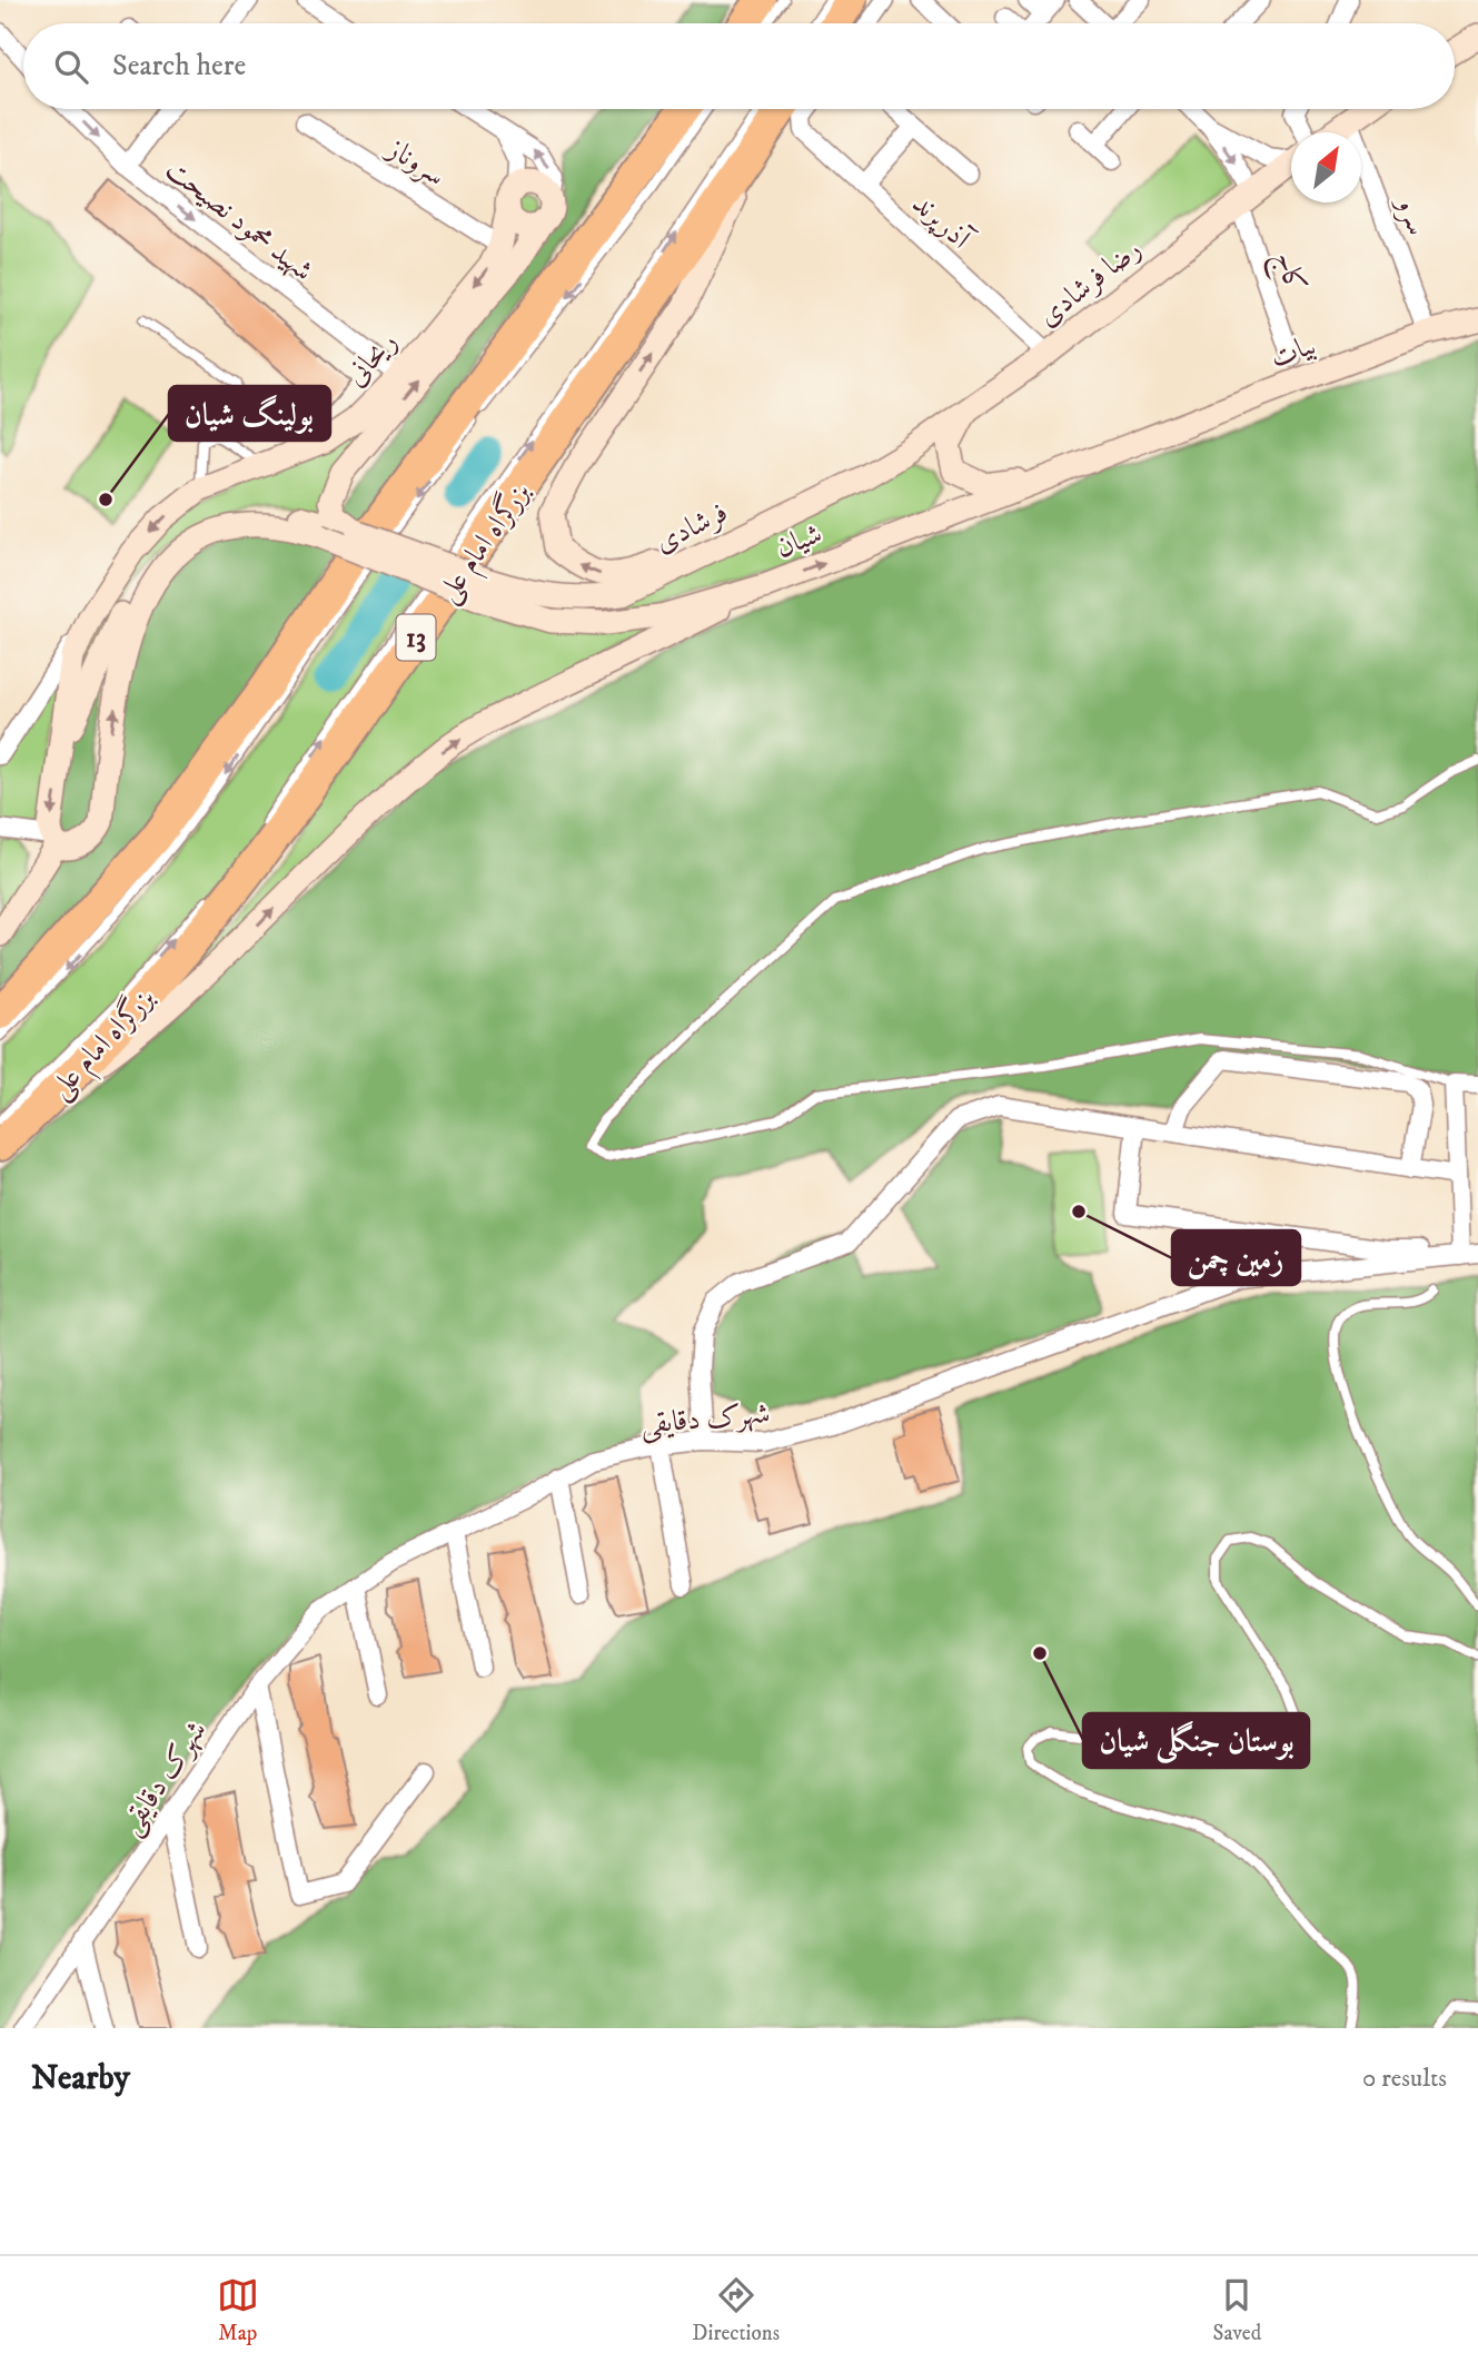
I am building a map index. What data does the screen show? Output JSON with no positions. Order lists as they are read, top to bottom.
{
  "streets": {
    "highway": ["بزرگراه امام علی", "13"],
    "main road": [
      "رضا فرشادی",
      "بیات",
      "ریحانی",
      "فرشادی",
      "شیان"
    ],
    "street": [
      "سروناز",
      "سرو",
      "شهید محمود نصیحت",
      "آذرپرند",
      "کاج",
      "شهرک دقایقی"
    ]
  },
  "crossings": [
    ["سروناز", "ریحانی"],
    ["سرو", "رضا فرشادی"],
    ["سرو", "بیات"],
    ["شهید محمود نصیحت", "ریحانی"],
    ["آذرپرند", "رضا فرشادی"],
    ["آذرپرند", "بزرگراه امام علی"],
    ["کاج", "رضا فرشادی"],
    ["رضا فرشادی", "فرشادی"],
    ["بیات", "شیان"],
    ["فرشادی", "شیان"]
  ],
  "one_way": ["شهید محمود نصیحت"],
  "places": ["بولینگ شیان", "زمین چمن", "بوستان جنگلی شیان"],
  "north": "top right",
  "page": {
    "search": "Search here",
    "heading": ["Nearby", "0 results"],
    "nav": ["Map", "Directions", "Saved"]
  }
}
